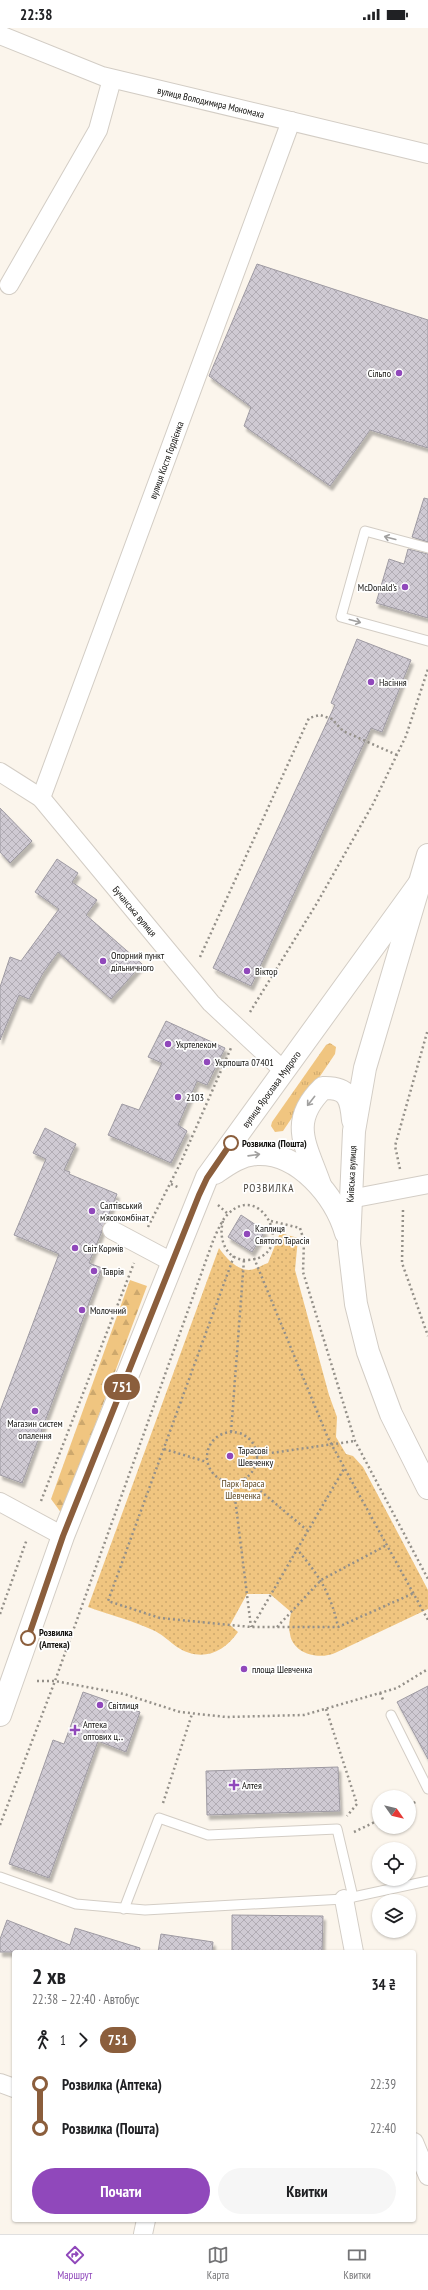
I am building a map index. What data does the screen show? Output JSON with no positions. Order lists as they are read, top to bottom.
{
  "streets": {
    "main road": ["вулиця Ярослава Мудрого", "Київська вулиця"],
    "street": ["вулиця Володимира Мономаха", "вулиця Костя Гордієнка", "Бучанська вулиця"]
  },
  "crossings": [
    ["вулиця Володимира Мономаха", "вулиця Костя Гордієнка"],
    ["вулиця Костя Гордієнка", "Бучанська вулиця"],
    ["Бучанська вулиця", "вулиця Ярослава Мудрого"],
    ["вулиця Ярослава Мудрого", "Київська вулиця"]
  ],
  "districts": ["РОЗВИЛКА"],
  "parks": ["Парк Тараса Шевченка"],
  "places": {
    "other": [
      "Сільпо",
      "McDonald's",
      "Насіння",
      "Опорний пункт дільничного",
      "Віктор",
      "Укртелеком",
      "Укрпошта 07401",
      "2103",
      "Розвилка (Пошта)",
      "Салтівський м’ясокомбінат",
      "Каплиця Святого Тарасія",
      "Світ Кормів",
      "Таврія",
      "Молочний",
      "Магазин систем опалення",
      "Тарасові Шевченку",
      "Розвилка (Аптека)",
      "площа Шевченка",
      "Світлиця"
    ],
    "health": ["Аптека оптових ц‥", "Алтея"]
  },
  "lines": ["bus line 751"],
  "north": "bottom right",
  "page": {
    "status": "22:38",
    "on_map": "751",
    "heading": ["2 хв", "22:38 – 22:40 · Автобус", "34 ₴"],
    "legs": ["1", "751"],
    "list": [
      {
        "name": "Розвилка (Аптека)",
        "value": "22:39"
      },
      {
        "name": "Розвилка (Пошта)",
        "value": "22:40"
      }
    ],
    "buttons": ["Почати", "Квитки"],
    "tabs": ["Маршрут", "Карта", "Квитки"]
  }
}
